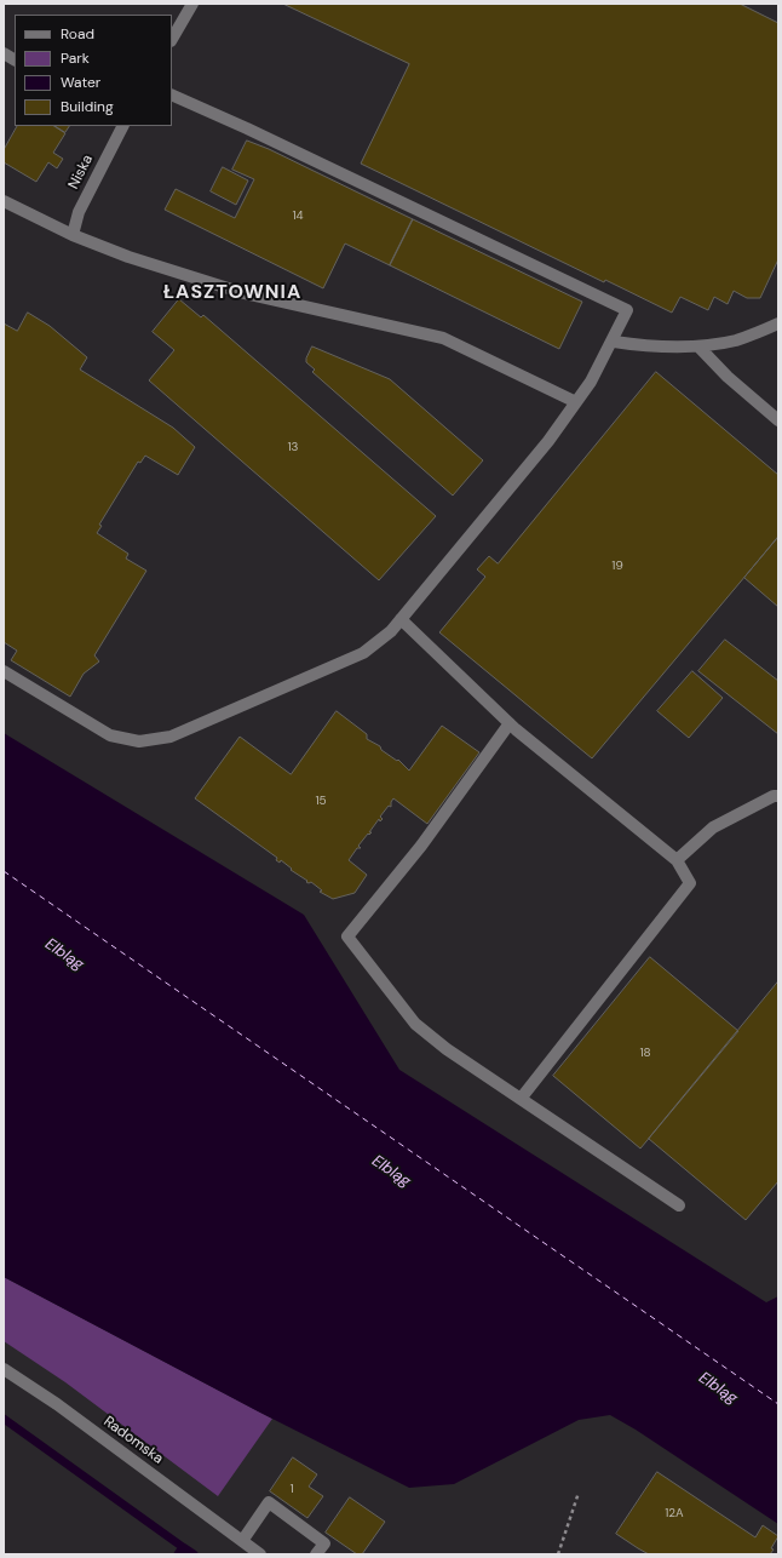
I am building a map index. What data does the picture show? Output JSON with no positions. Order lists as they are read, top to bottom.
{
  "streets": {
    "street": ["Niska", "Radomska"]
  },
  "districts": ["ŁASZTOWNIA"],
  "water": ["Elbląg"],
  "house_numbers": [
    "14",
    "13",
    "19",
    "15",
    "18",
    "1",
    "12A"
  ],
  "legend": [
    "Road",
    "Park",
    "Water",
    "Building"
  ]
}
